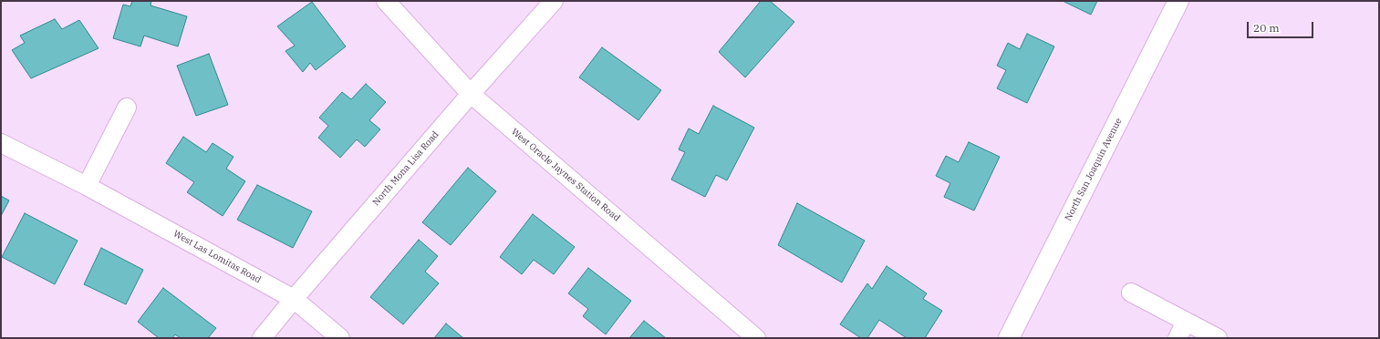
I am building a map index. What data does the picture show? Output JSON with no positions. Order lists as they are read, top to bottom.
{
  "streets": {
    "street": [
      "North Mona Lisa Road",
      "North San Joaquin Avenue",
      "West Oracle Jaynes Station Road",
      "West Las Lomitas Road"
    ]
  },
  "crossings": [
    ["North Mona Lisa Road", "West Oracle Jaynes Station Road"],
    ["North Mona Lisa Road", "West Las Lomitas Road"]
  ],
  "scale_bar": "20 m"
}
